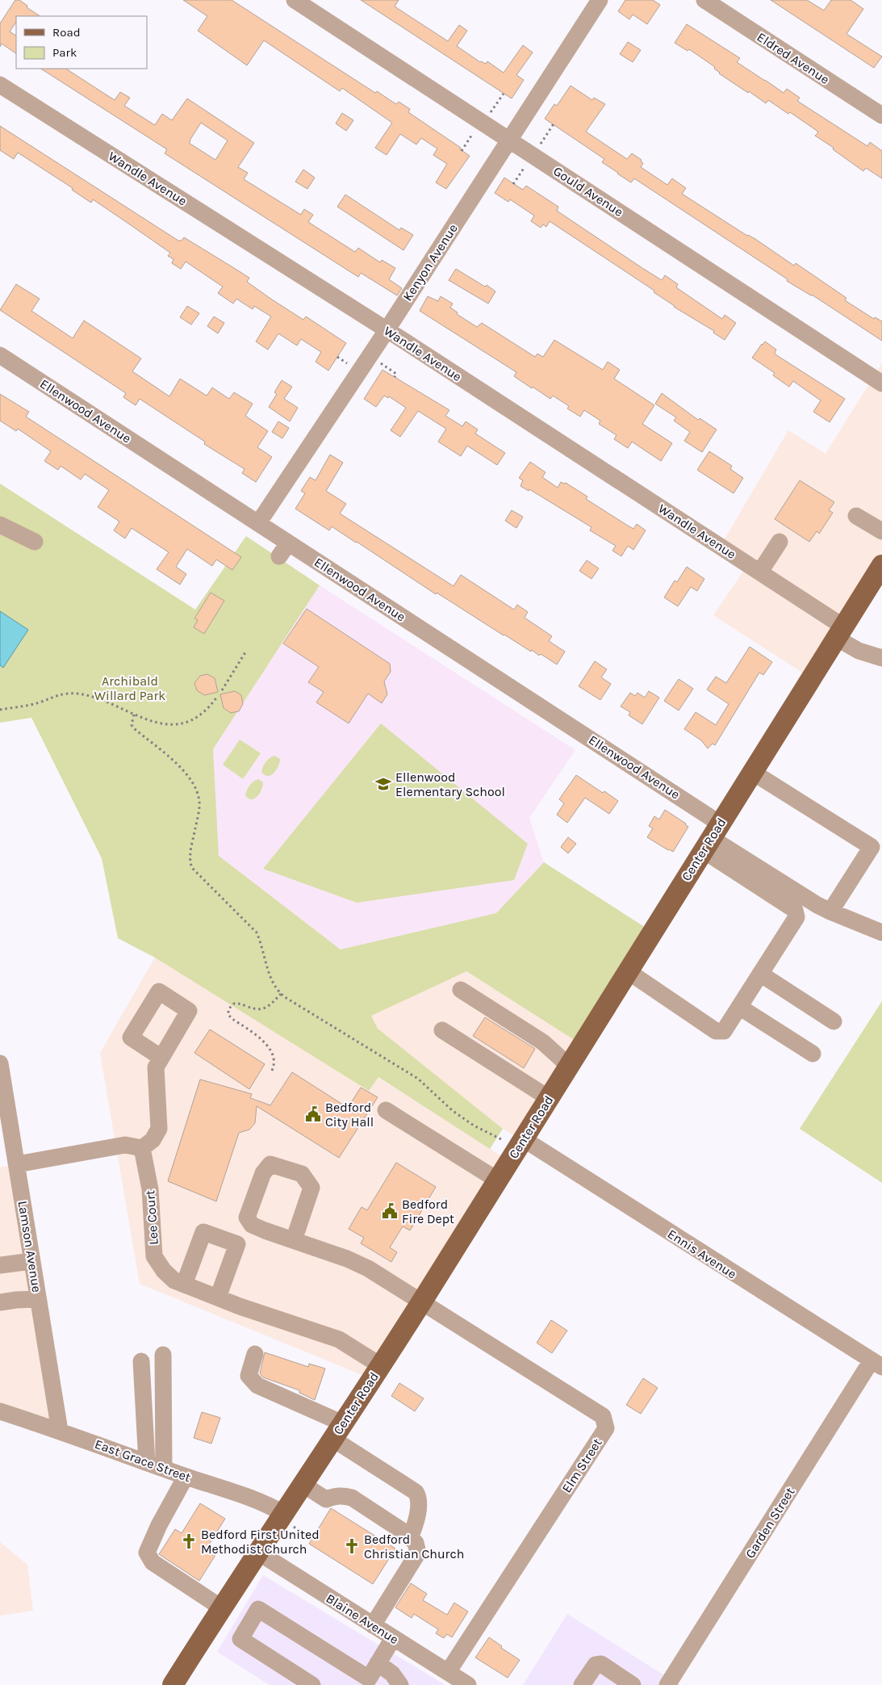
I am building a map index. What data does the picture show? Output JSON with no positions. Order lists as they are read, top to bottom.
{
  "streets": {
    "main road": ["Center Road"],
    "street": [
      "Eldred Avenue",
      "Wandle Avenue",
      "Gould Avenue",
      "Kenyon Avenue",
      "Ellenwood Avenue",
      "Lee Court",
      "Lamson Avenue",
      "Ennis Avenue",
      "East Grace Street",
      "Elm Street",
      "Garden Street",
      "Blaine Avenue"
    ]
  },
  "crossings": [
    ["Wandle Avenue", "Kenyon Avenue"],
    ["Wandle Avenue", "Center Road"],
    ["Gould Avenue", "Kenyon Avenue"],
    ["Kenyon Avenue", "Ellenwood Avenue"],
    ["Ellenwood Avenue", "Center Road"],
    ["Center Road", "Lee Court"],
    ["Center Road", "Ennis Avenue"],
    ["Center Road", "East Grace Street"],
    ["Center Road", "Elm Street"],
    ["Center Road", "Blaine Avenue"],
    ["Lamson Avenue", "East Grace Street"],
    ["Ennis Avenue", "Garden Street"],
    ["Elm Street", "Blaine Avenue"]
  ],
  "parks": ["Archibald Willard Park"],
  "places": {
    "school or university": ["Ellenwood Elementary School"],
    "public building": ["Bedford City Hall", "Bedford Fire Dept"],
    "church": ["Bedford First United Methodist Church", "Bedford Christian Church"]
  },
  "legend": ["Road", "Park"]
}
